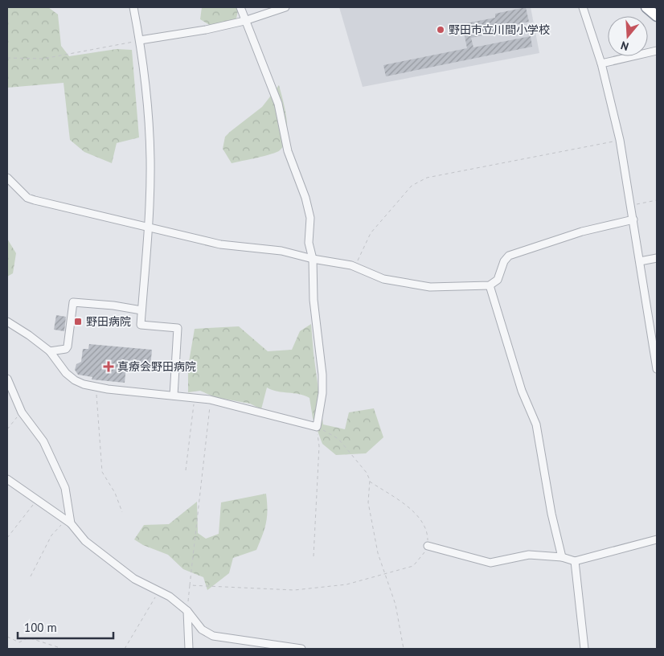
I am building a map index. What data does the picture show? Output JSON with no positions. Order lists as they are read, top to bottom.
{
  "places": {
    "other": ["野田市立川間小学校"],
    "transit": ["野田病院"],
    "health": ["真療会野田病院"]
  },
  "scale_bar": "100 m",
  "north": "bottom"
}
